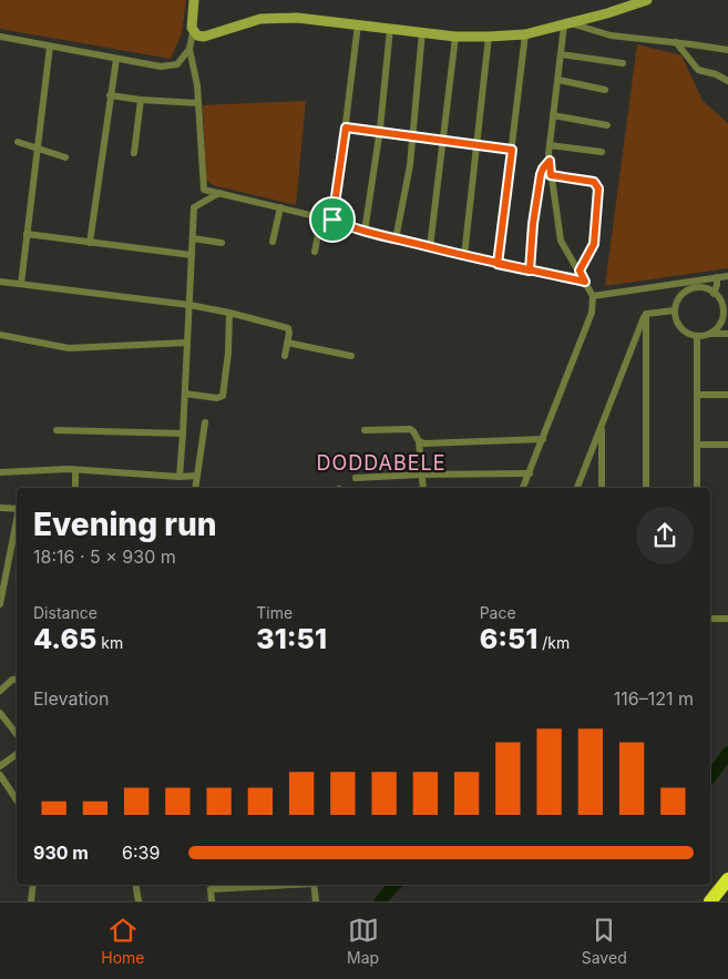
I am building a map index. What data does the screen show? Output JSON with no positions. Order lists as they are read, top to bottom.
{
  "districts": ["DODDABELE"],
  "page": {
    "heading": ["Evening run", "18:16 · 5 × 930 m"],
    "stats": [
      ["Distance", "4.65 km"],
      ["Time", "31:51"],
      ["Pace", "6:51 /km"]
    ],
    "chart": ["Elevation", "116–121 m"],
    "list": [
      {
        "name": "930 m",
        "note": "6:39"
      }
    ],
    "tabs": ["Home", "Map", "Saved"]
  }
}
